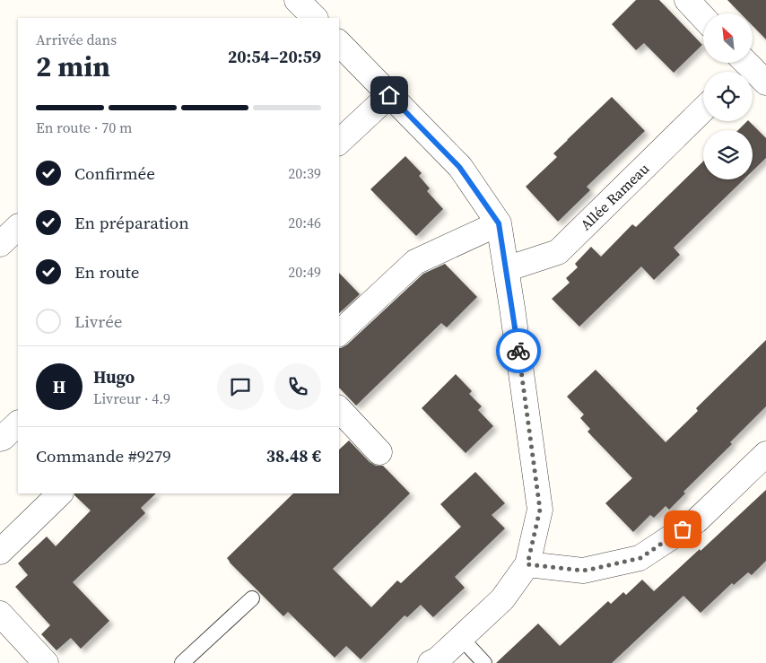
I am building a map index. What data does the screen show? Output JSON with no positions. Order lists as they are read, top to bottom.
{
  "streets": {
    "street": ["Allée Rameau"]
  },
  "north": "top left",
  "page": {
    "heading": ["2 min", "Arrivée dans", "20:54–20:59"],
    "panel": [
      "Hugo",
      "Livreur · 4.9",
      "Commande #9279",
      "38.48 €"
    ],
    "bar": "En route · 70 m",
    "list": [
      ["Confirmée", "20:39"],
      ["En préparation", "20:46"],
      ["En route", "20:49"],
      "Livrée"
    ],
    "round": "H"
  }
}
